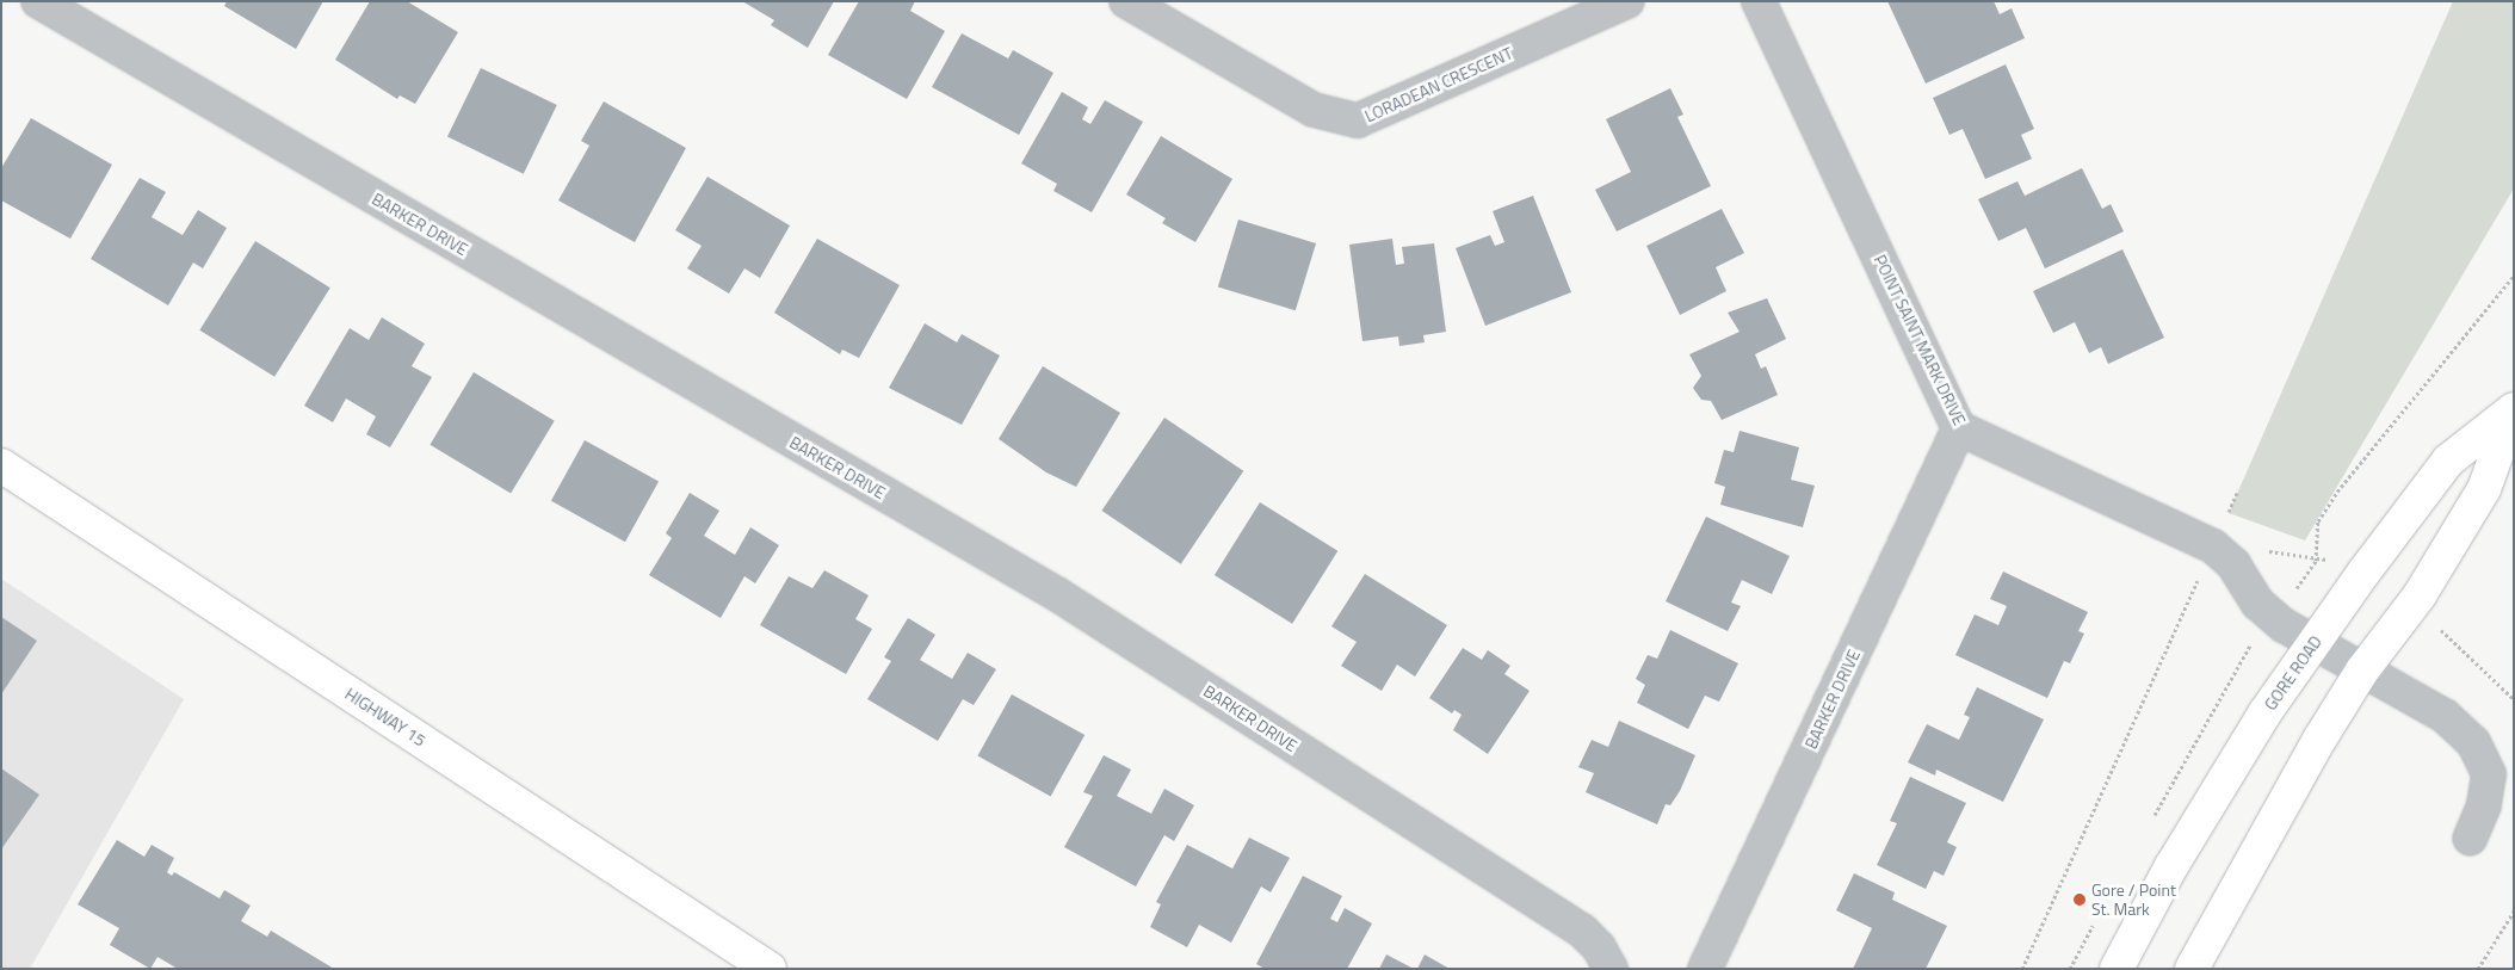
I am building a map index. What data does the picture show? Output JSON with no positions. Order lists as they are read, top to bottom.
{
  "streets": {
    "main road": ["GORE ROAD", "HIGHWAY 15"],
    "street": ["LORADEAN CRESCENT", "BARKER DRIVE", "POINT SAINT MARK DRIVE"]
  },
  "crossings": [
    ["BARKER DRIVE", "POINT SAINT MARK DRIVE"],
    ["POINT SAINT MARK DRIVE", "GORE ROAD"]
  ],
  "places": ["Gore / Point St. Mark"]
}
